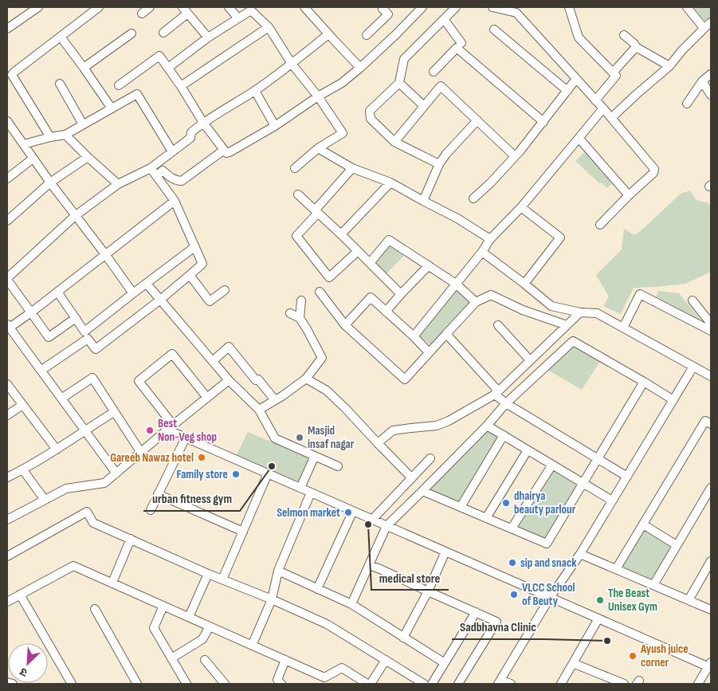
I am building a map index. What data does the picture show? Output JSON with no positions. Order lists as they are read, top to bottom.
{
  "places": [
    "Best Non-Veg shop",
    "Masjid insaf nagar",
    "Gareeb Nawaz hotel",
    "urban fitness gym",
    "Family store",
    "dhairya beauty parlour",
    "Selmon market",
    "medical store",
    "sip and snack",
    "VLCC School of Beuty",
    "The Beast Unisex Gym",
    "Sadbhavna Clinic",
    "Ayush juice corner"
  ],
  "north": "bottom left"
}
